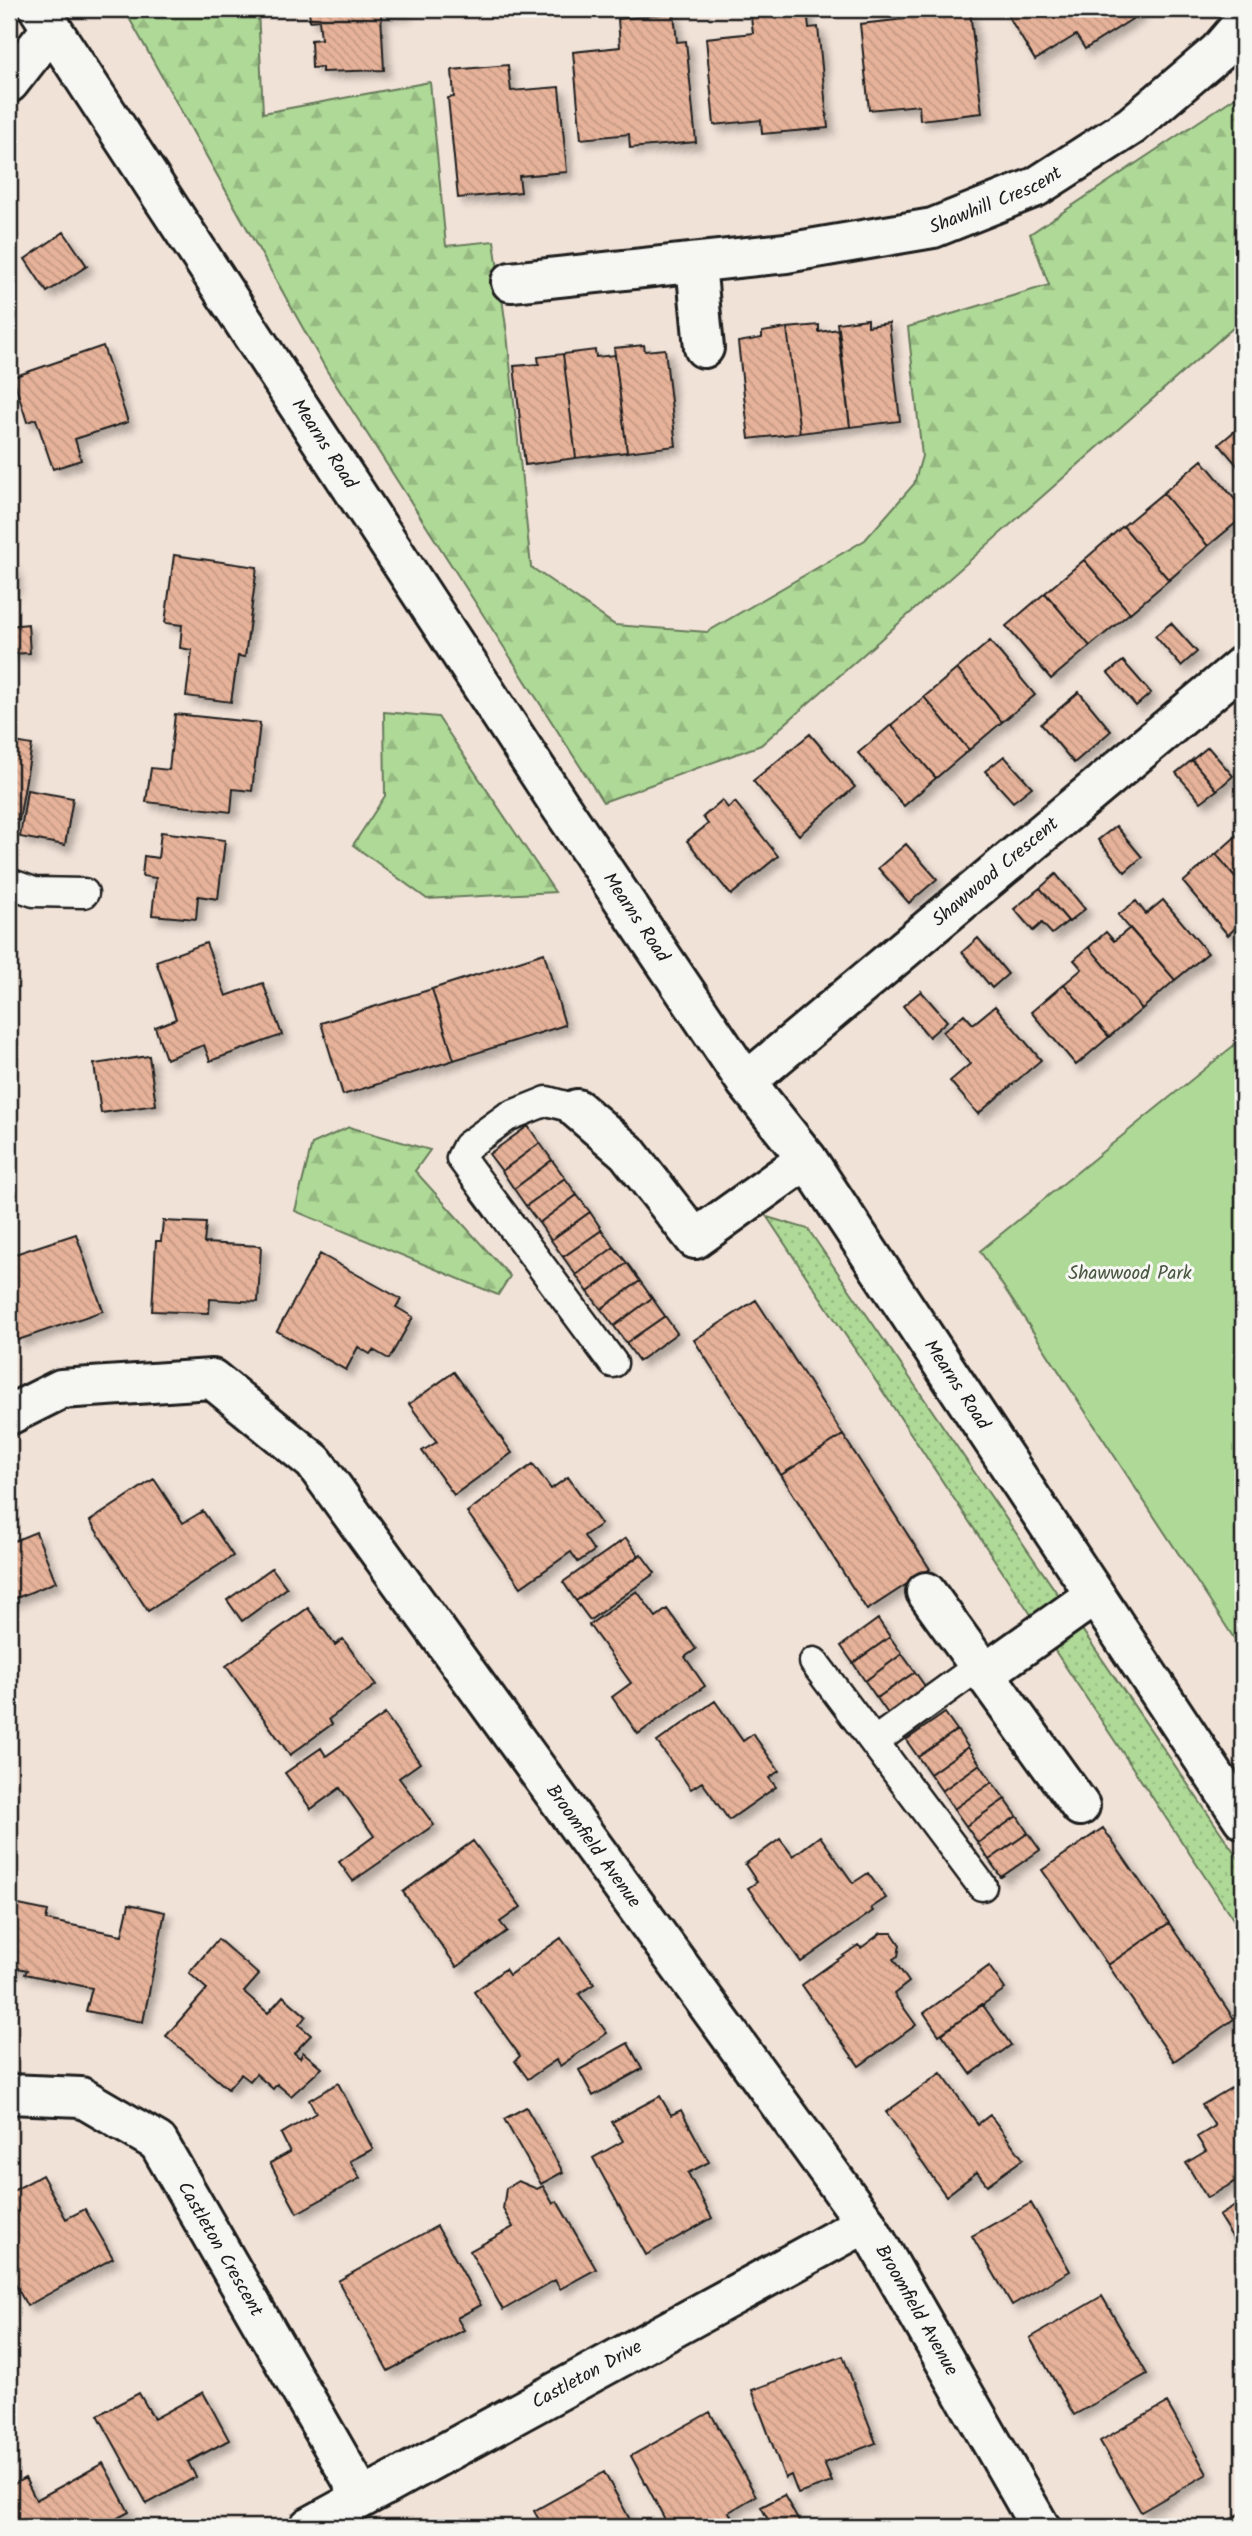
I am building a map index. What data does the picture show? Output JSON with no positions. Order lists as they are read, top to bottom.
{
  "streets": {
    "street": [
      "Shawhill Crescent",
      "Mearns Road",
      "Shawwood Crescent",
      "Broomfield Avenue",
      "Castleton Crescent",
      "Castleton Drive"
    ]
  },
  "crossings": [
    ["Mearns Road", "Shawwood Crescent"],
    ["Broomfield Avenue", "Castleton Drive"],
    ["Castleton Crescent", "Castleton Drive"]
  ],
  "parks": ["Shawwood Park"]
}
